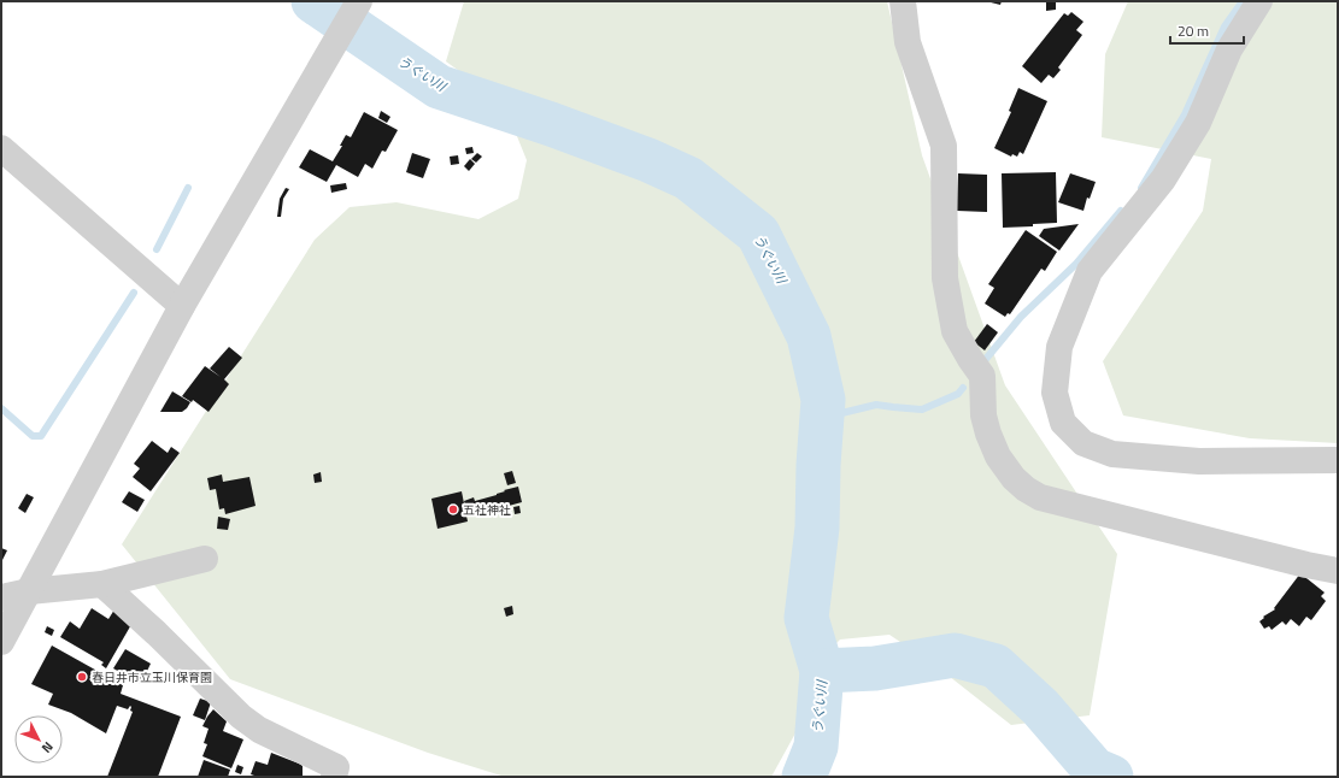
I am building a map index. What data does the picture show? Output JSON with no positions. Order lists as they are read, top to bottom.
{
  "water": ["うぐい川"],
  "places": ["五社神社", "春日井市立玉川保育園"],
  "scale_bar": "20 m",
  "north": "bottom right"
}
